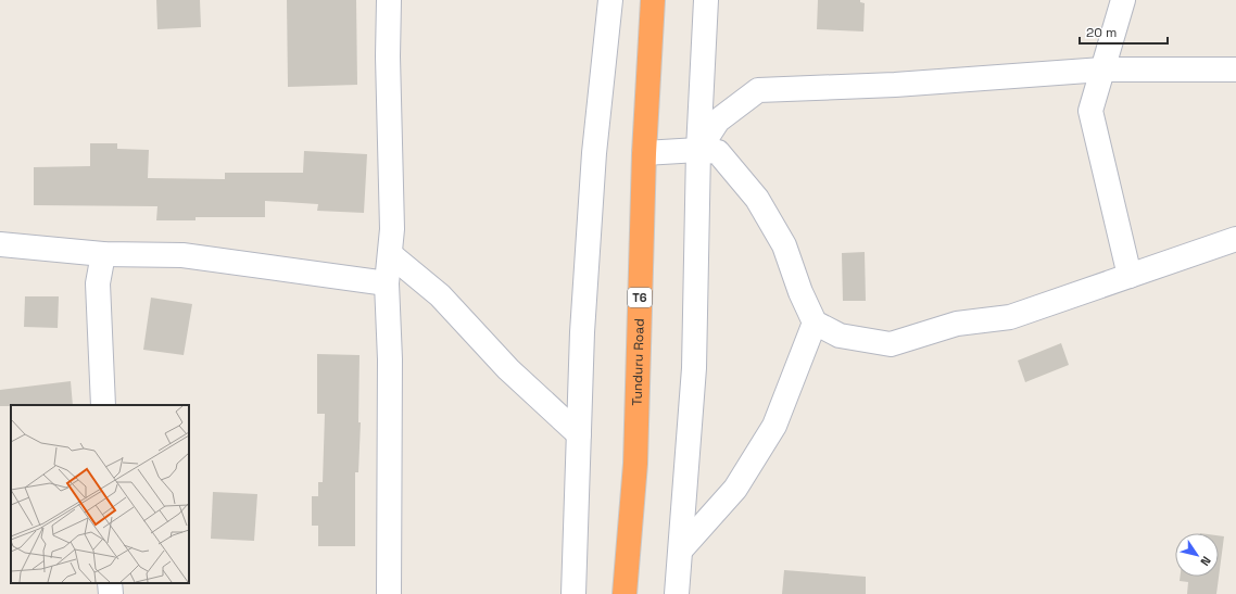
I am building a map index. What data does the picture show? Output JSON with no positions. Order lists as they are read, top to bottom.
{
  "streets": {
    "highway": ["T6", "Tunduru Road"]
  },
  "scale_bar": "20 m",
  "north": "bottom right"
}
